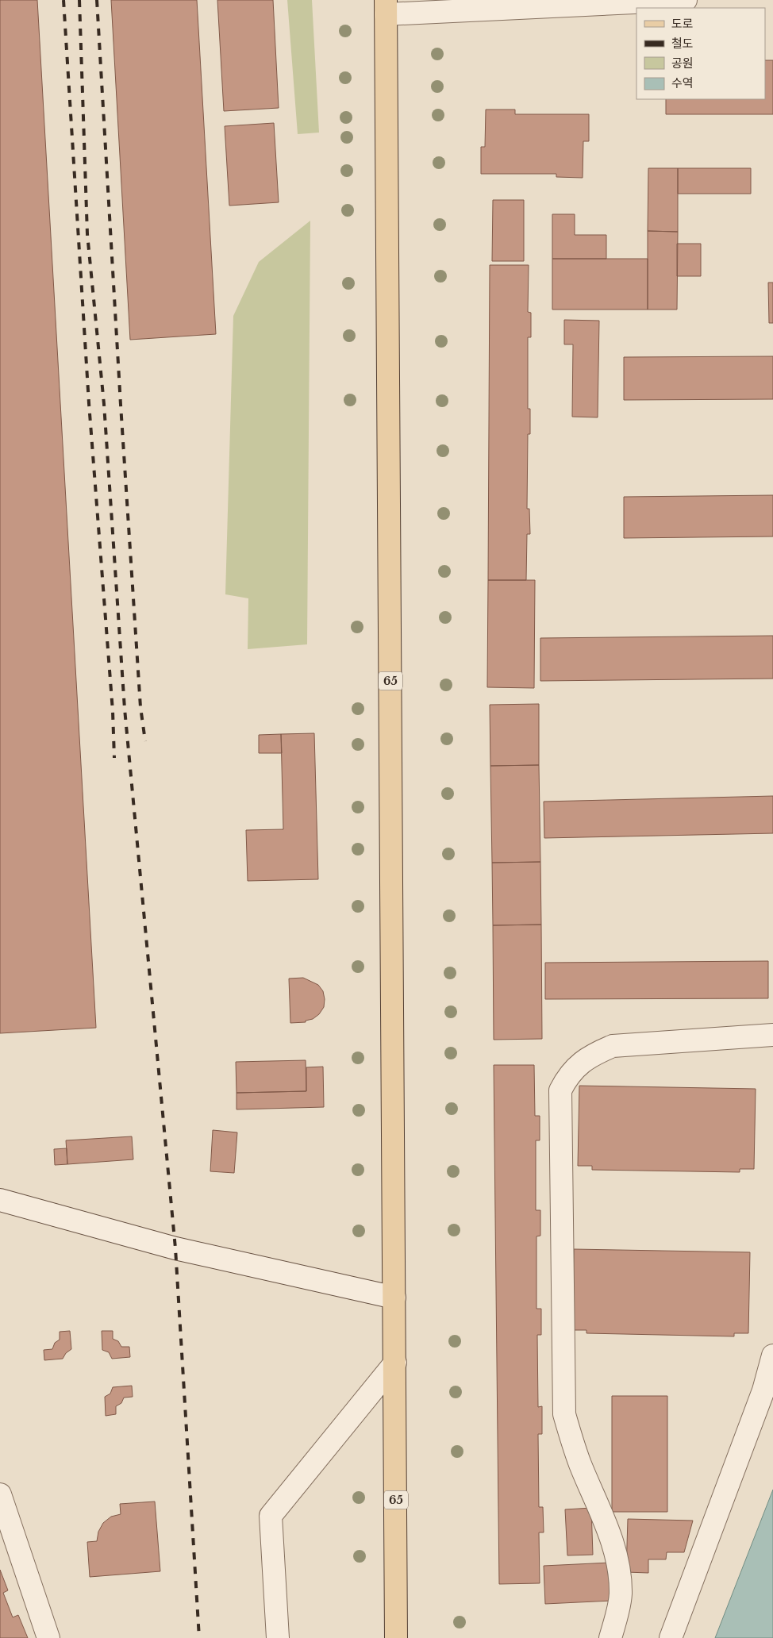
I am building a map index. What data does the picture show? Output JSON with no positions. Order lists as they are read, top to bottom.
{
  "streets": {
    "main road": ["65"]
  },
  "legend": [
    "도로",
    "철도",
    "공원",
    "수역"
  ]
}
